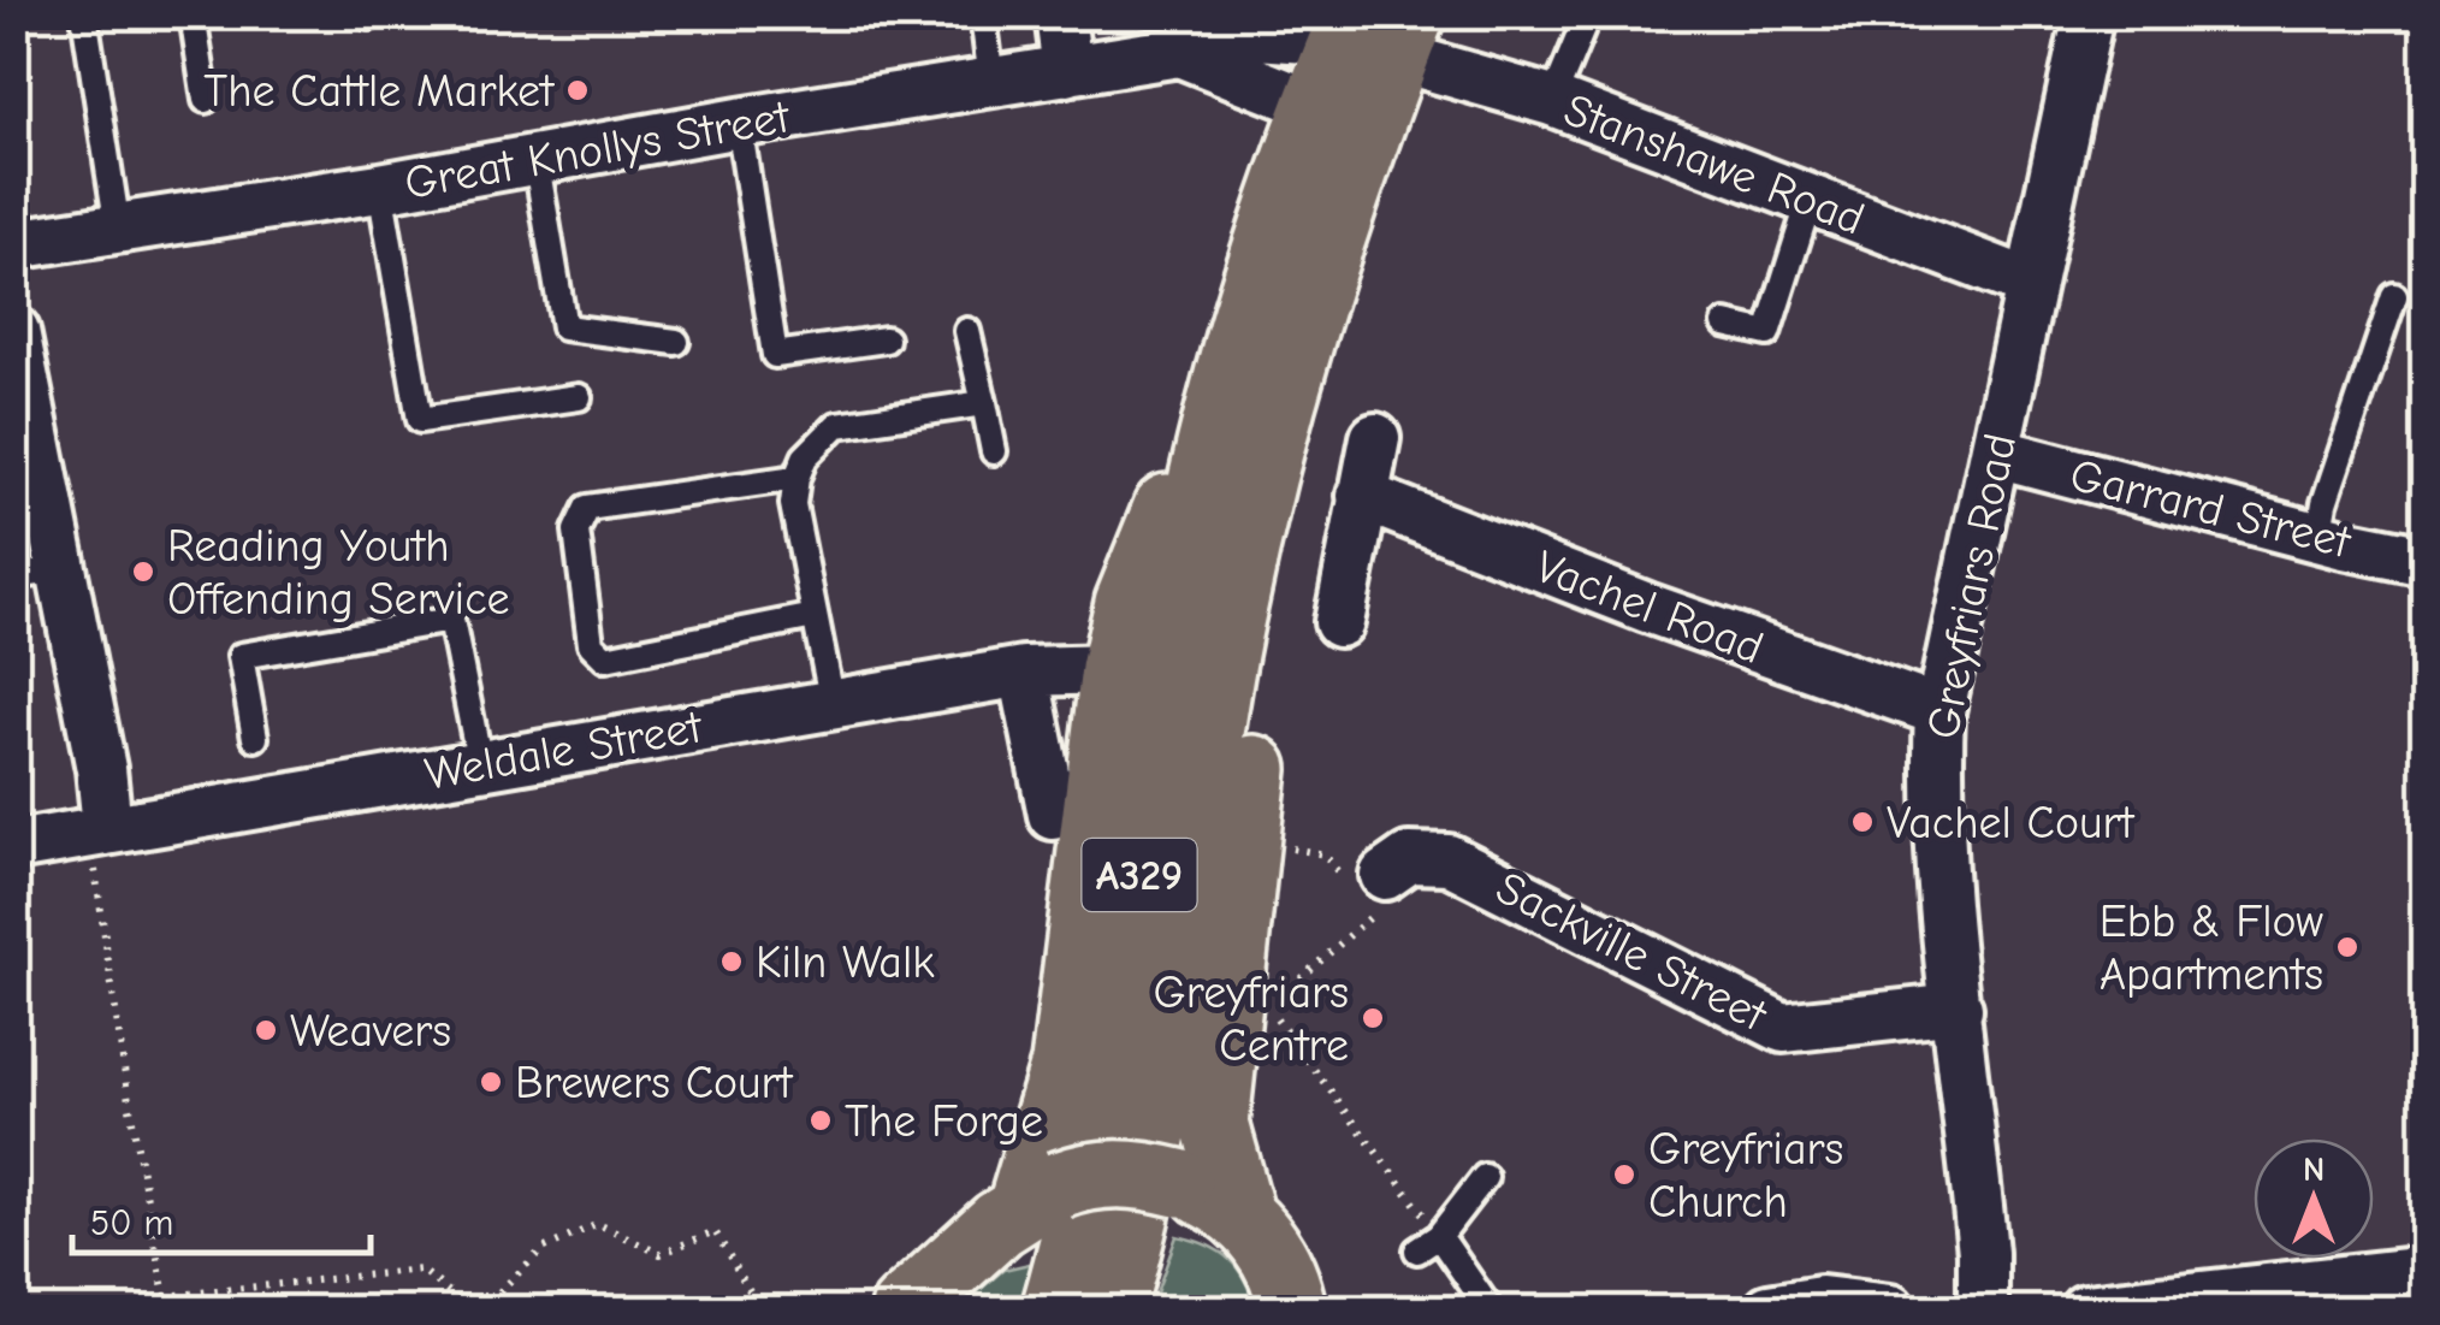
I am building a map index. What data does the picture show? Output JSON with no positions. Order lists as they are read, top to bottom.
{
  "streets": {
    "main road": ["A329"],
    "street": [
      "Great Knollys Street",
      "Stanshawe Road",
      "Garrard Street",
      "Greyfriars Road",
      "Vachel Road",
      "Weldale Street",
      "Sackville Street"
    ]
  },
  "crossings": [
    ["Great Knollys Street", "Stanshawe Road"],
    ["Great Knollys Street", "A329"],
    ["Stanshawe Road", "Greyfriars Road"],
    ["Stanshawe Road", "A329"],
    ["Garrard Street", "Greyfriars Road"],
    ["Greyfriars Road", "Vachel Road"],
    ["Greyfriars Road", "Sackville Street"]
  ],
  "places": [
    "The Cattle Market",
    "Reading Youth Offending Service",
    "Vachel Court",
    "Ebb & Flow Apartments",
    "Kiln Walk",
    "Greyfriars Centre",
    "Weavers",
    "Brewers Court",
    "The Forge",
    "Greyfriars Church"
  ],
  "scale_bar": "50 m",
  "north": "top"
}
